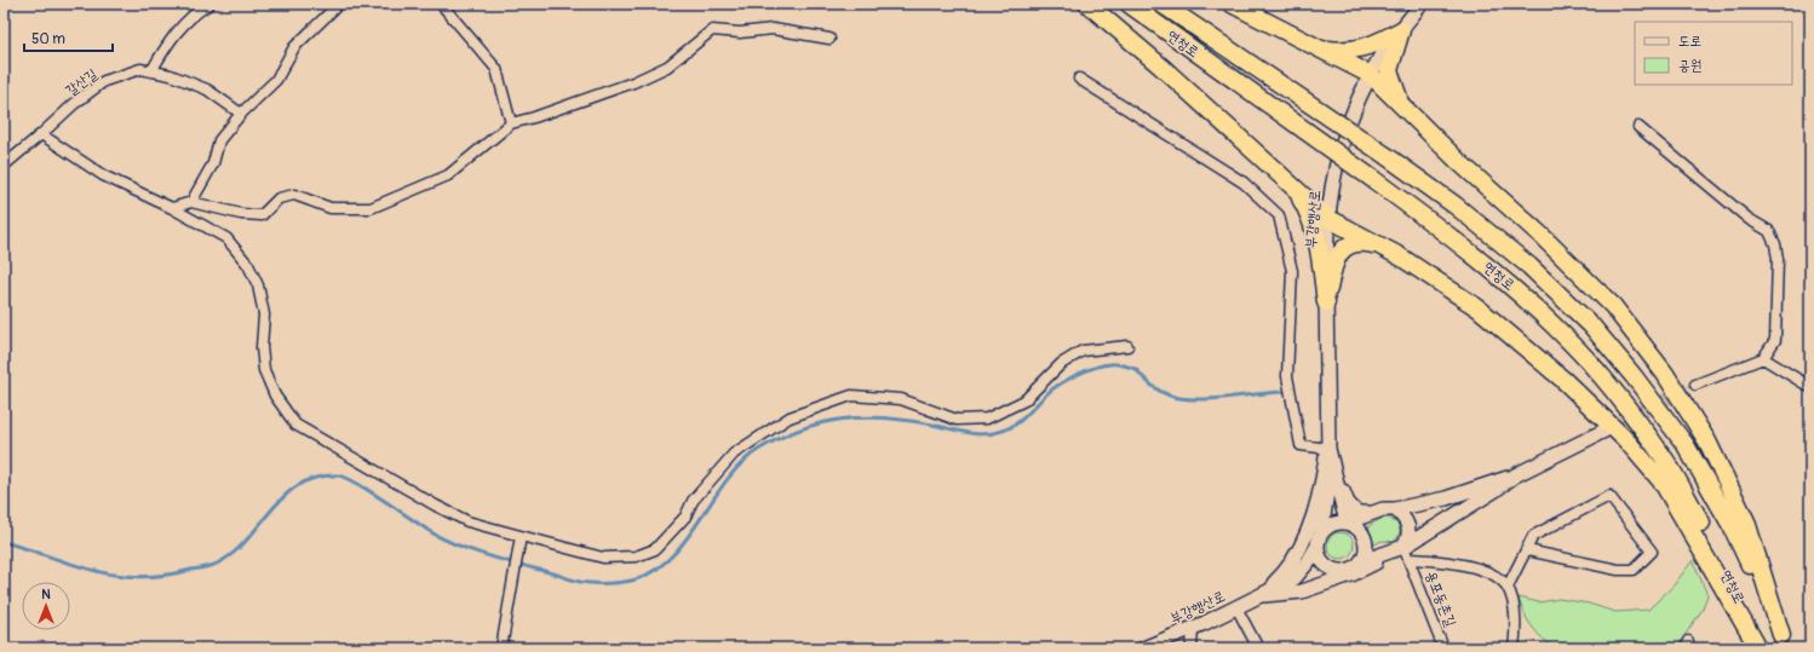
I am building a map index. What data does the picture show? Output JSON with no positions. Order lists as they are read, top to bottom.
{
  "streets": {
    "highway": ["연청로"],
    "street": ["갈산길", "부강행산로", "용포동촌길"]
  },
  "legend": ["도로", "공원"],
  "scale_bar": "50 m",
  "north": "top"
}
